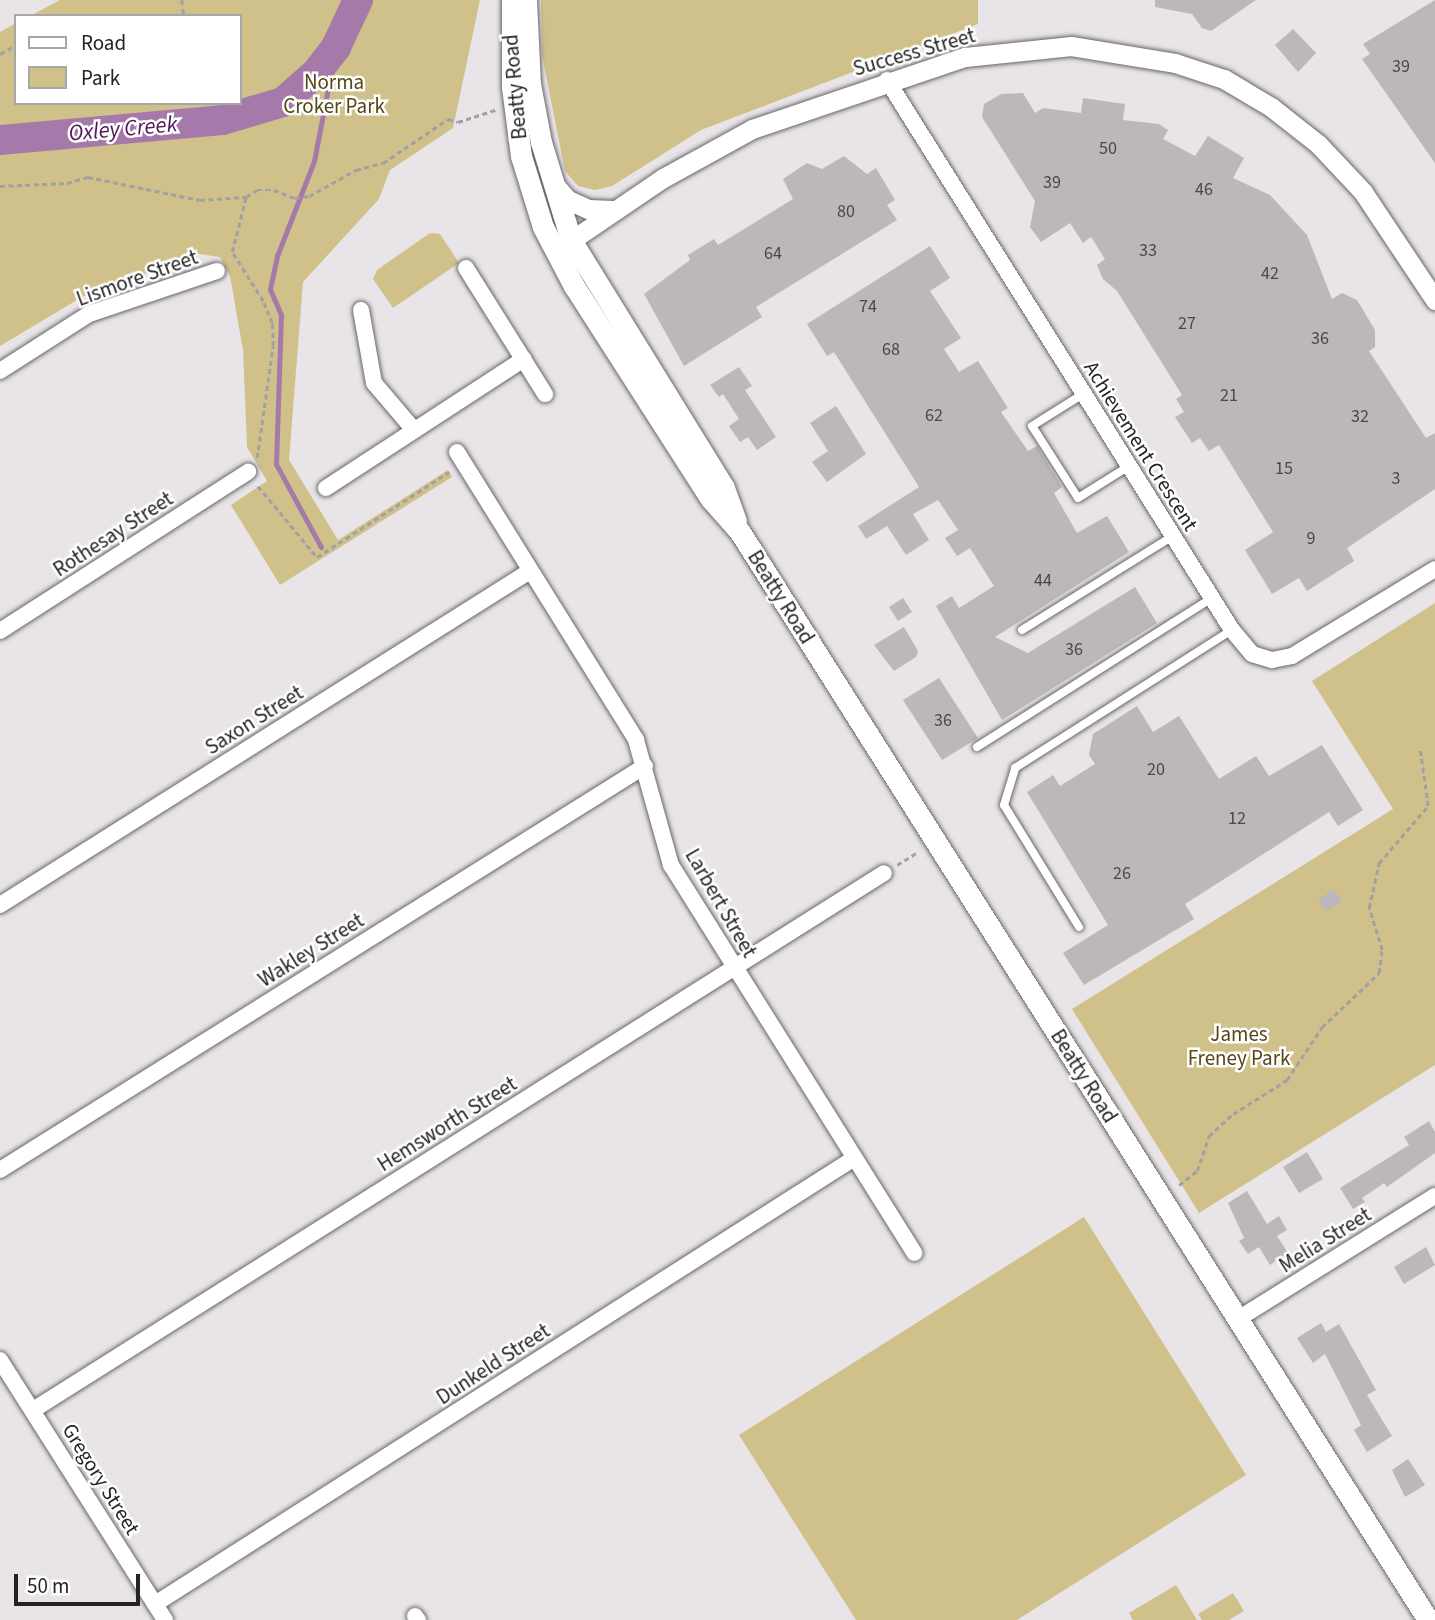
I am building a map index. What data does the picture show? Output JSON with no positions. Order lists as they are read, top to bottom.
{
  "streets": {
    "main road": ["Beatty Road"],
    "street": [
      "Success Street",
      "Lismore Street",
      "Achievement Crescent",
      "Rothesay Street",
      "Saxon Street",
      "Larbert Street",
      "Wakley Street",
      "Hemsworth Street",
      "Melia Street",
      "Dunkeld Street",
      "Gregory Street"
    ]
  },
  "crossings": [
    ["Success Street", "Beatty Road"],
    ["Success Street", "Achievement Crescent"],
    ["Beatty Road", "Melia Street"],
    ["Saxon Street", "Larbert Street"],
    ["Larbert Street", "Wakley Street"],
    ["Larbert Street", "Hemsworth Street"],
    ["Larbert Street", "Dunkeld Street"],
    ["Hemsworth Street", "Gregory Street"],
    ["Dunkeld Street", "Gregory Street"]
  ],
  "water": ["Oxley Creek"],
  "parks": ["Norma Croker Park", "James Freney Park"],
  "house_numbers": [
    "39",
    "50",
    "39",
    "46",
    "80",
    "33",
    "64",
    "42",
    "74",
    "27",
    "36",
    "68",
    "21",
    "62",
    "32",
    "15",
    "3",
    "9",
    "44",
    "36",
    "36",
    "20",
    "12",
    "26"
  ],
  "legend": ["Road", "Park"],
  "scale_bar": "50 m"
}
